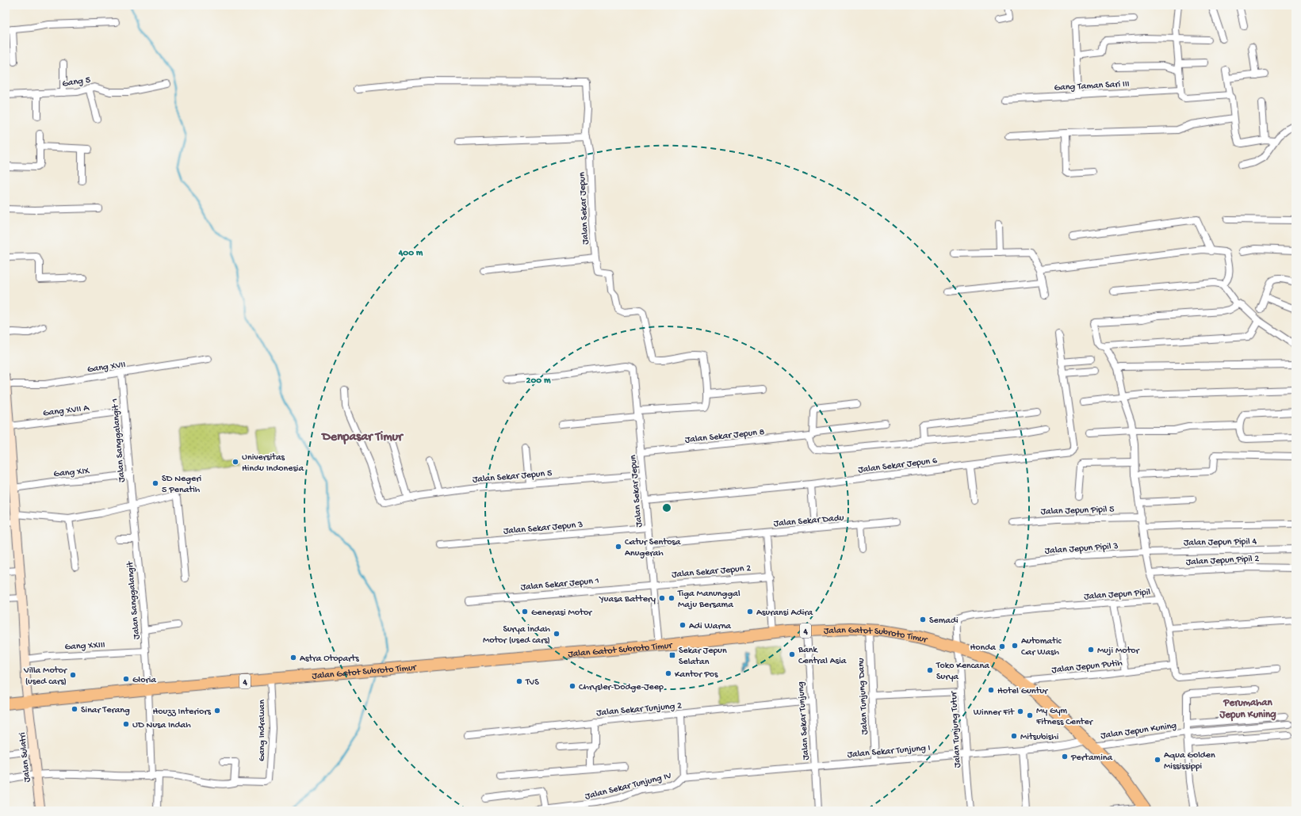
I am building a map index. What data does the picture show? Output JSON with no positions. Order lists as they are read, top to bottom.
{
  "streets": {
    "highway": ["4", "Jalan Gatot Subroto Timur"],
    "main road": ["Jalan Sulatri"],
    "street": [
      "Gang 5",
      "Gang Taman Sari III",
      "Jalan Sekar Jepun",
      "Gang XVII",
      "Gang XVII A",
      "Jalan Sekar Jepun 8",
      "Jalan Sanggalangit 1",
      "Jalan Sekar Jepun 6",
      "Gang XIX",
      "Jalan Sekar Jepun 5",
      "Jalan Jepun Pipil 5",
      "Jalan Sekar Dadu",
      "Jalan Sekar Jepun 3",
      "Jalan Jepun Pipil 4",
      "Jalan Jepun Pipil 3",
      "Jalan Jepun Pipil 2",
      "Jalan Sekar Jepun 2",
      "Jalan Sekar Jepun 1",
      "Jalan Jepun Pipil",
      "Jalan Sanggalangit",
      "Gang XXIII",
      "Jalan Jepun Putih",
      "Jalan Tunjung Danu",
      "Jalan Sekar Tunjung 2",
      "Jalan Sekar Tunjung",
      "Jalan Tunjung Tutur",
      "Jalan Jepun Kuning",
      "Gang Indrawan",
      "Jalan Sekar Tunjung I",
      "Jalan Sekar Tunjung IV"
    ]
  },
  "crossings": [
    ["Jalan Sekar Jepun", "Jalan Sekar Jepun 8"],
    ["Jalan Sekar Jepun", "Jalan Sekar Jepun 6"],
    ["Jalan Sekar Jepun", "Jalan Sekar Jepun 5"],
    ["Jalan Sekar Jepun", "Jalan Sekar Jepun 3"],
    ["Jalan Sekar Jepun", "Jalan Sekar Jepun 2"],
    ["Jalan Sekar Jepun", "Jalan Sekar Jepun 1"],
    ["Jalan Sekar Jepun", "Jalan Gatot Subroto Timur"],
    ["Gang XVII", "Jalan Sanggalangit 1"],
    ["Gang XVII", "Jalan Sulatri"],
    ["Gang XVII A", "Jalan Sanggalangit 1"],
    ["Gang XVII A", "Jalan Sulatri"],
    ["Jalan Sanggalangit 1", "Gang XIX"],
    ["Jalan Sanggalangit 1", "Jalan Sanggalangit"],
    ["Gang XIX", "Jalan Sulatri"],
    ["Jalan Jepun Pipil 5", "Jalan Jepun Pipil"],
    ["Jalan Sekar Dadu", "Jalan Sekar Jepun 2"],
    ["Jalan Sekar Dadu", "Jalan Gatot Subroto Timur"],
    ["Jalan Jepun Pipil 4", "Jalan Jepun Pipil 3"],
    ["Jalan Jepun Pipil 4", "Jalan Jepun Pipil"],
    ["Jalan Jepun Pipil 3", "Jalan Jepun Pipil"],
    ["Jalan Jepun Pipil 2", "Jalan Jepun Pipil"],
    ["Jalan Sekar Jepun 2", "Jalan Sekar Jepun 1"],
    ["Jalan Jepun Pipil", "Jalan Gatot Subroto Timur"],
    ["Jalan Jepun Pipil", "Jalan Tunjung Tutur"],
    ["Jalan Sanggalangit", "Jalan Gatot Subroto Timur"],
    ["Jalan Sanggalangit", "Gang XXIII"],
    ["4", "Jalan Gatot Subroto Timur"],
    ["4", "Jalan Sulatri"],
    ["Jalan Gatot Subroto Timur", "Jalan Jepun Putih"],
    ["Jalan Gatot Subroto Timur", "Jalan Tunjung Danu"],
    ["Jalan Gatot Subroto Timur", "Jalan Sekar Tunjung"],
    ["Jalan Gatot Subroto Timur", "Jalan Tunjung Tutur"],
    ["Jalan Gatot Subroto Timur", "Jalan Jepun Kuning"],
    ["Jalan Gatot Subroto Timur", "Gang Indrawan"],
    ["Jalan Gatot Subroto Timur", "Jalan Sulatri"],
    ["Gang XXIII", "Jalan Sulatri"],
    ["Jalan Tunjung Danu", "Jalan Sekar Tunjung I"],
    ["Jalan Sekar Tunjung 2", "Jalan Sekar Tunjung"],
    ["Jalan Sekar Tunjung", "Jalan Sekar Tunjung I"],
    ["Jalan Sekar Tunjung", "Jalan Sekar Tunjung IV"],
    ["Jalan Tunjung Tutur", "Jalan Sekar Tunjung I"],
    ["Jalan Jepun Kuning", "Jalan Sekar Tunjung I"],
    ["Jalan Sekar Tunjung I", "Jalan Sekar Tunjung IV"]
  ],
  "districts": ["Denpasar Timur", "Perumahan Jepun Kuning"],
  "places": {
    "other": [
      "Universitas Hindu Indonesia",
      "SD Negeri 5 Penatih",
      "Catur Sentosa Anugerah",
      "Yuasa Battery",
      "Tiga Manunggal Maju Bersama",
      "Generasi Motor",
      "Asuransi Adira",
      "Semadi",
      "Adi Warna",
      "Surya Indah Motor (used cars)",
      "Automatic Car Wash",
      "Honda",
      "Muji Motor",
      "Bank Central Asia",
      "Astra Otoparts",
      "Toko Kencana Surya",
      "Kantor Pos",
      "Villa Motor (used cars)",
      "Gloria",
      "TVS",
      "Chrysler-Dodge-Jeep",
      "Hotel Guntur",
      "Sinar Terang",
      "Houzz Interiors",
      "Winner Fit",
      "My Gym Fitness Center",
      "UD Nusa Indah",
      "Mitsubishi",
      "Pertamina",
      "Aqua Golden Mississippi"
    ],
    "transit": ["Sekar Jepun Selatan"]
  },
  "rings": ["400 m", "200 m"]
}
